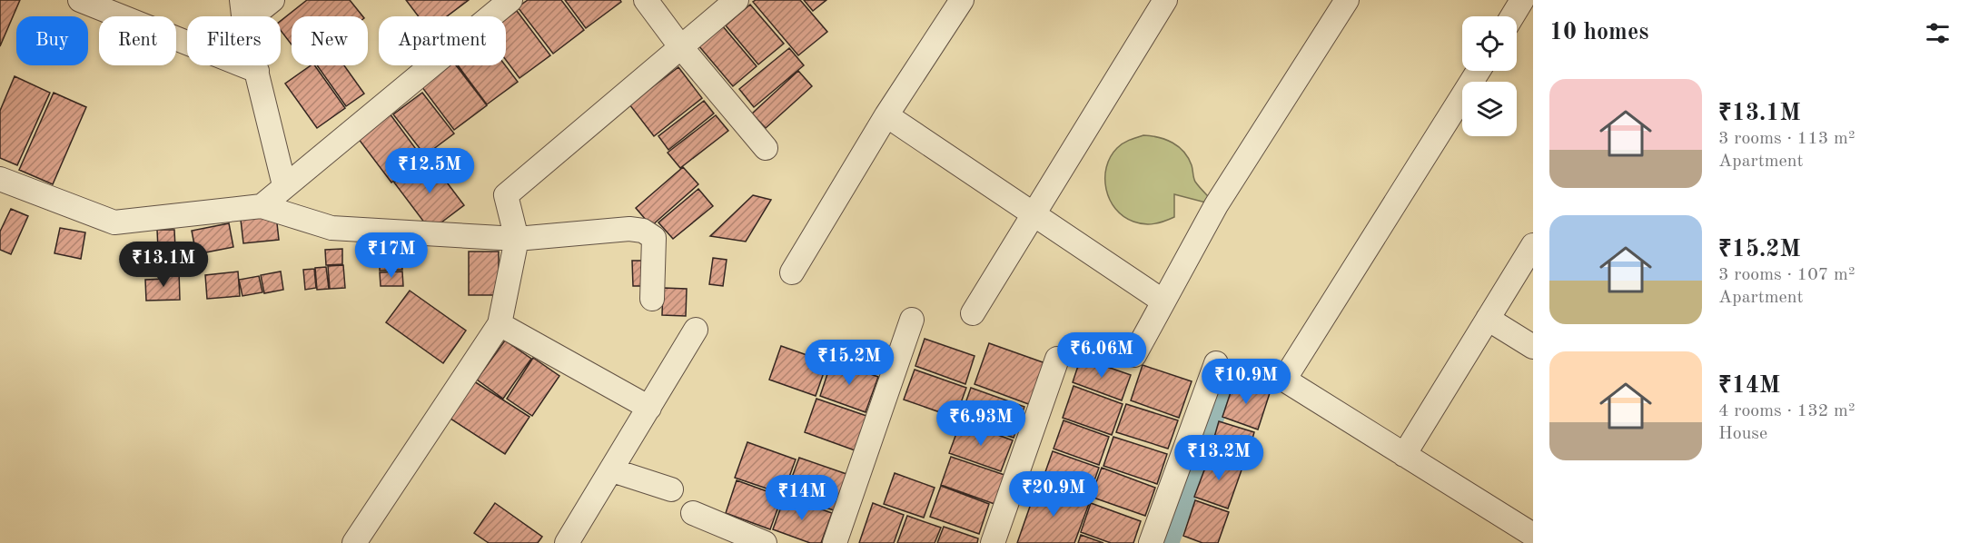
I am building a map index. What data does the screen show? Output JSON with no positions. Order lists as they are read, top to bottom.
{
  "page": {
    "heading": "10 homes",
    "chip": [
      "Buy",
      "Rent",
      "Filters",
      "New",
      "Apartment"
    ],
    "list": [
      {
        "name": "₹13.1M",
        "note": "3 rooms · 113 m² · Apartment"
      },
      {
        "name": "₹15.2M",
        "note": "3 rooms · 107 m² · Apartment"
      },
      {
        "name": "₹14M",
        "note": "4 rooms · 132 m² · House"
      }
    ],
    "price": [
      "₹12.5M",
      "₹17M",
      "₹13.1M",
      "₹6.06M",
      "₹15.2M",
      "₹10.9M",
      "₹6.93M",
      "₹13.2M",
      "₹20.9M",
      "₹14M"
    ]
  }
}
